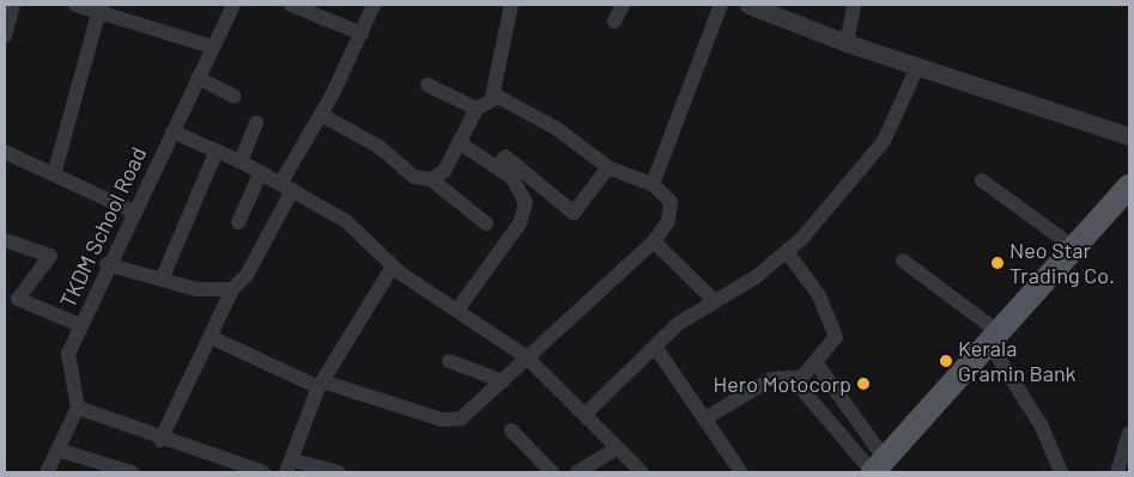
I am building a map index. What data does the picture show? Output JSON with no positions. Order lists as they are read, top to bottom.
{
  "streets": {
    "street": ["TKDM School Road"]
  },
  "places": ["Neo Star Trading Co.", "Kerala Gramin Bank", "Hero Motocorp"]
}
